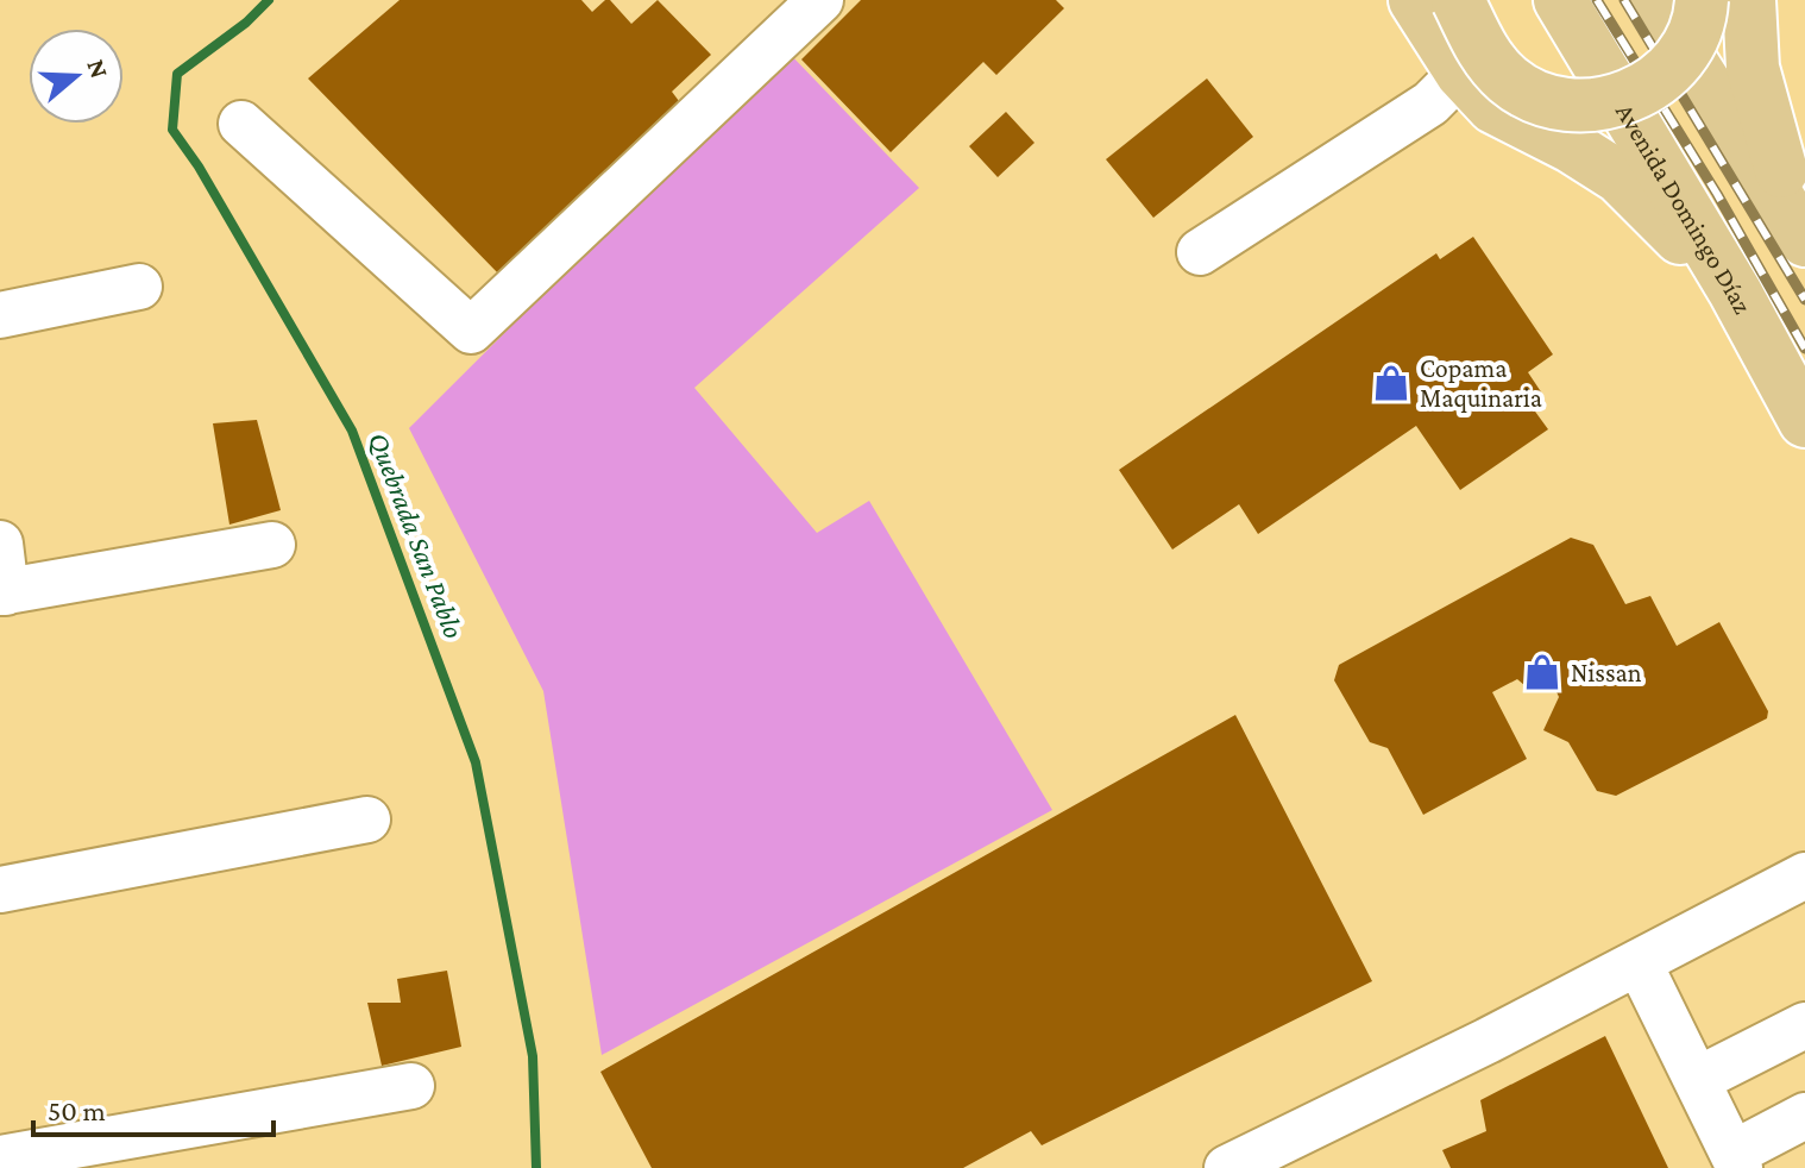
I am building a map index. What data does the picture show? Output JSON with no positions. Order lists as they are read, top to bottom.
{
  "streets": {
    "main road": ["Avenida Domingo Díaz"]
  },
  "water": ["Quebrada San Pablo"],
  "places": {
    "shop": ["Copama Maquinaria", "Nissan"]
  },
  "scale_bar": "50 m",
  "north": "right"
}
